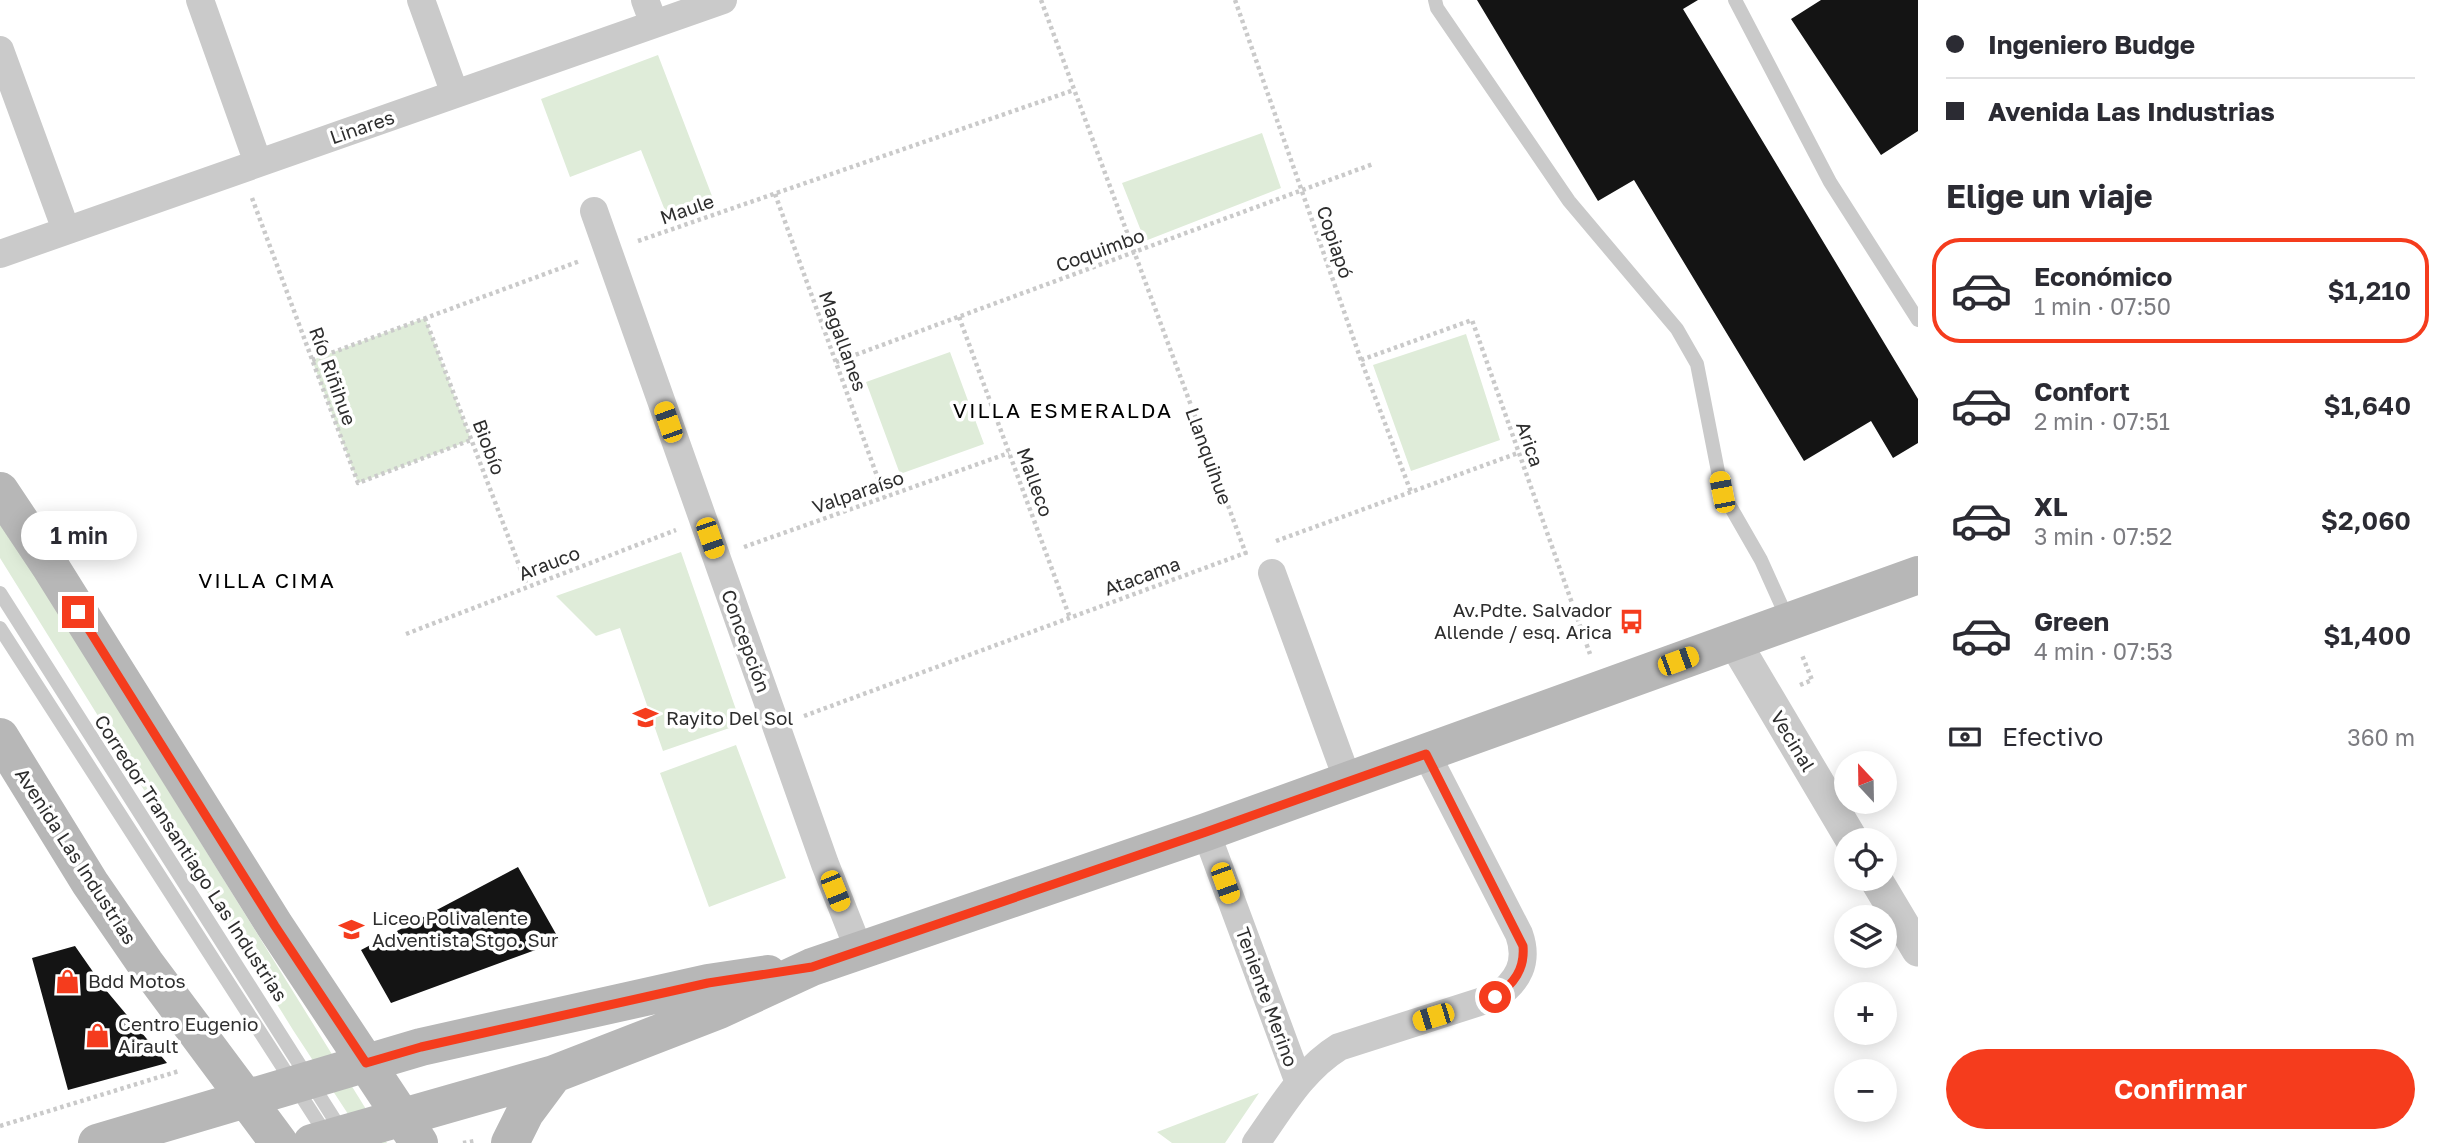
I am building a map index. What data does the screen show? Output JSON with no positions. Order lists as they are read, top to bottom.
{
  "streets": {
    "main road": ["Avenida Las Industrias"],
    "street": [
      "Linares",
      "Concepción",
      "Vecinal",
      "Teniente Merino"
    ],
    "lane": ["Corredor Transantiago Las Industrias"],
    "path": [
      "Maule",
      "Copiapó",
      "Coquimbo",
      "Magallanes",
      "Río Riñihue",
      "Arica",
      "Biobío",
      "Llanquihue",
      "Malleco",
      "Valparaíso",
      "Arauco",
      "Atacama"
    ]
  },
  "crossings": [
    ["Linares", "Río Riñihue"],
    ["Maule", "Magallanes"],
    ["Maule", "Río Riñihue"],
    ["Maule", "Biobío"],
    ["Maule", "Llanquihue"],
    ["Maule", "Concepción"],
    ["Copiapó", "Coquimbo"],
    ["Copiapó", "Arica"],
    ["Coquimbo", "Magallanes"],
    ["Coquimbo", "Llanquihue"],
    ["Coquimbo", "Malleco"],
    ["Magallanes", "Valparaíso"],
    ["Río Riñihue", "Biobío"],
    ["Biobío", "Arauco"],
    ["Llanquihue", "Atacama"],
    ["Malleco", "Valparaíso"],
    ["Malleco", "Atacama"],
    ["Valparaíso", "Concepción"],
    ["Arauco", "Concepción"],
    ["Atacama", "Concepción"]
  ],
  "districts": ["VILLA ESMERALDA", "VILLA CIMA"],
  "places": {
    "bus stop": ["Av.Pdte. Salvador Allende / esq. Arica"],
    "school or university": ["Rayito Del Sol", "Liceo Polivalente Adventista Stgo. Sur"],
    "shop": ["Bdd Motos", "Centro Eugenio Airault"]
  },
  "north": "top",
  "page": {
    "banner": ["Ingeniero Budge", "Avenida Las Industrias"],
    "heading": "Elige un viaje",
    "list": [
      {
        "name": "Económico",
        "note": "1 min · 07:50",
        "value": "$1,210"
      },
      {
        "name": "Confort",
        "note": "2 min · 07:51",
        "value": "$1,640"
      },
      {
        "name": "XL",
        "note": "3 min · 07:52",
        "value": "$2,060"
      },
      {
        "name": "Green",
        "note": "4 min · 07:53",
        "value": "$1,400"
      }
    ],
    "bubble": "1 min",
    "pay": ["Efectivo", "360 m"],
    "map_buttons": ["+", "−"],
    "buttons": "Confirmar"
  }
}
